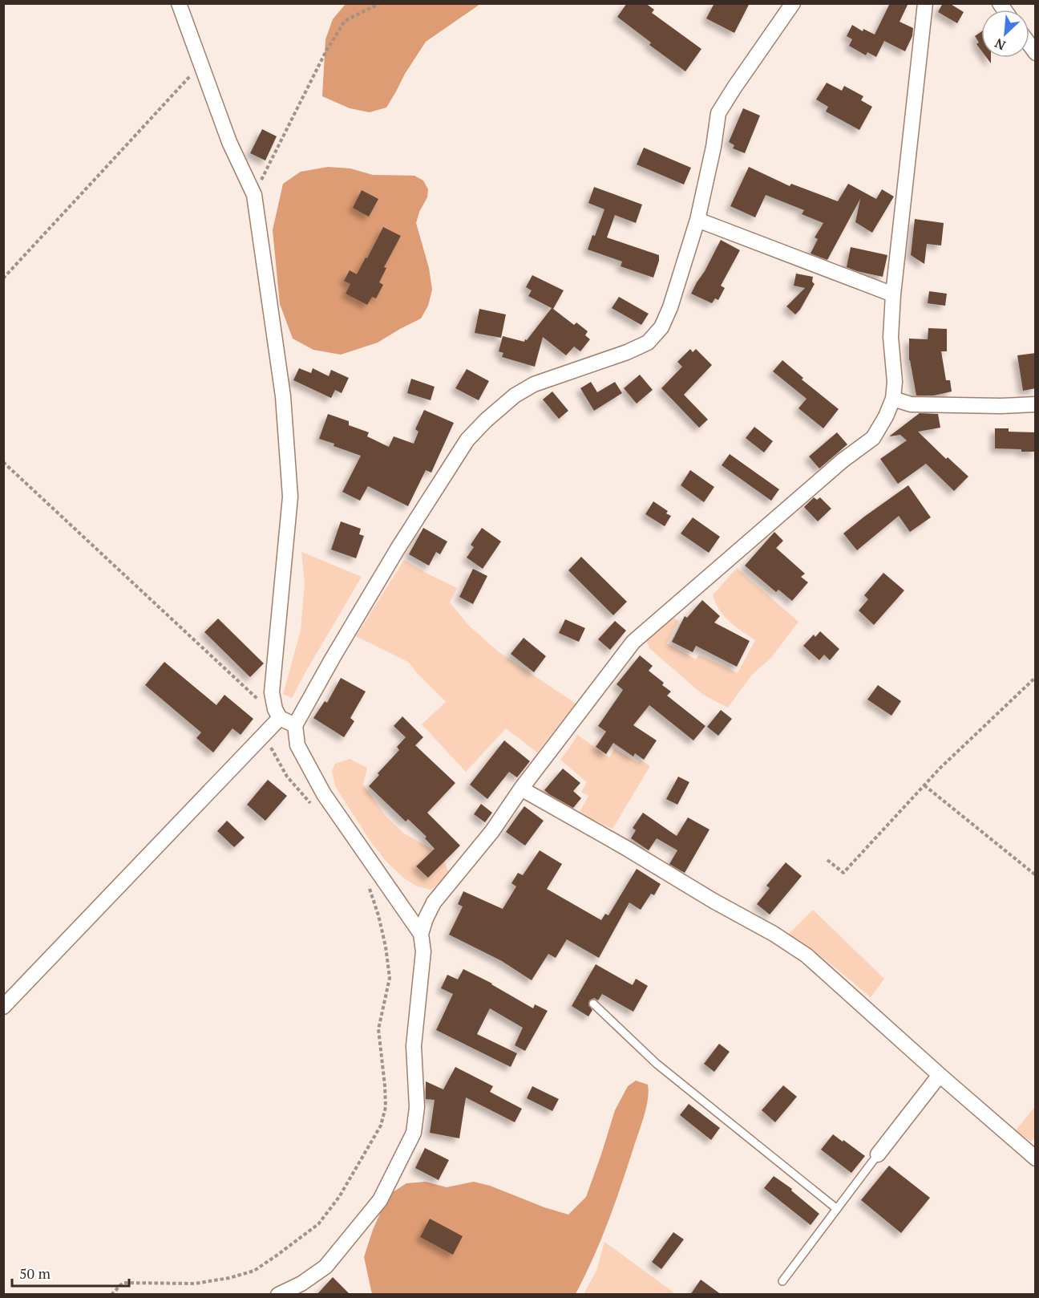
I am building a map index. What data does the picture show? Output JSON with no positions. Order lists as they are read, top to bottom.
{
  "scale_bar": "50 m",
  "north": "bottom left"
}
